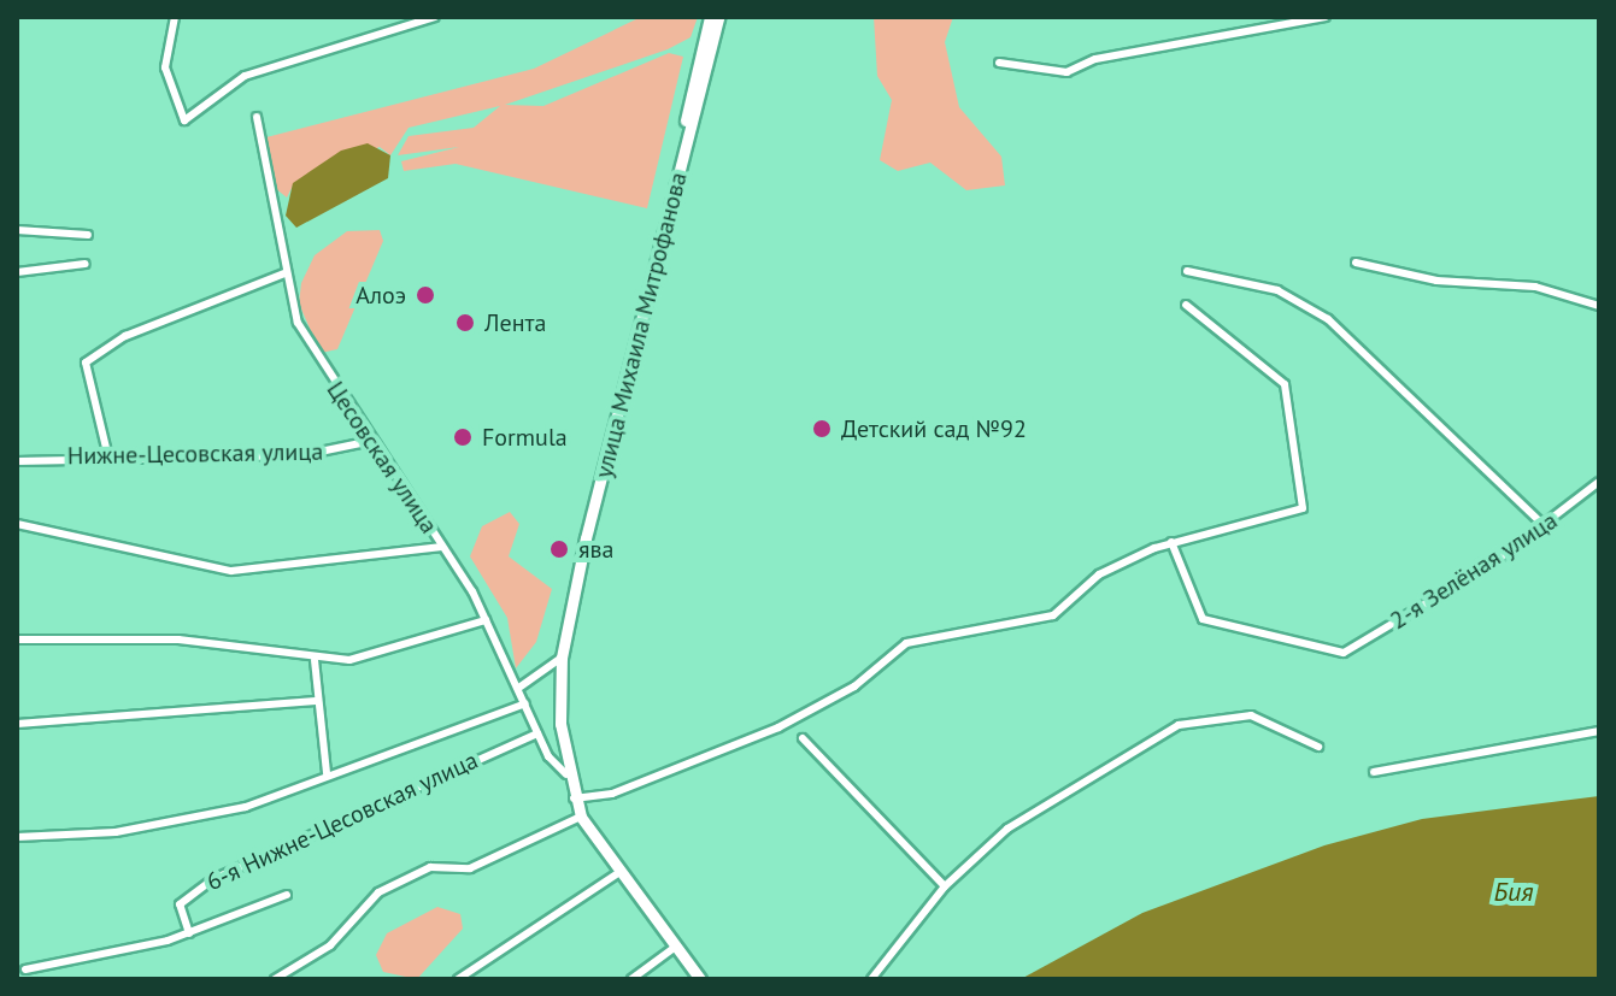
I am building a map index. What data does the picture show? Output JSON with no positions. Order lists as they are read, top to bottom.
{
  "streets": {
    "main road": ["улица Михаила Митрофанова"],
    "street": [
      "Нижне-Цесовская улица",
      "Цесовская улица",
      "2-я Зелёная улица",
      "6-я Нижне-Цесовская улица"
    ]
  },
  "crossings": [
    ["улица Михаила Митрофанова", "Цесовская улица"],
    ["Нижне-Цесовская улица", "Цесовская улица"],
    ["Цесовская улица", "6-я Нижне-Цесовская улица"]
  ],
  "water": ["Бия"],
  "places": [
    "Алоэ",
    "Лента",
    "Детский сад №92",
    "Formula",
    "ява"
  ]
}
